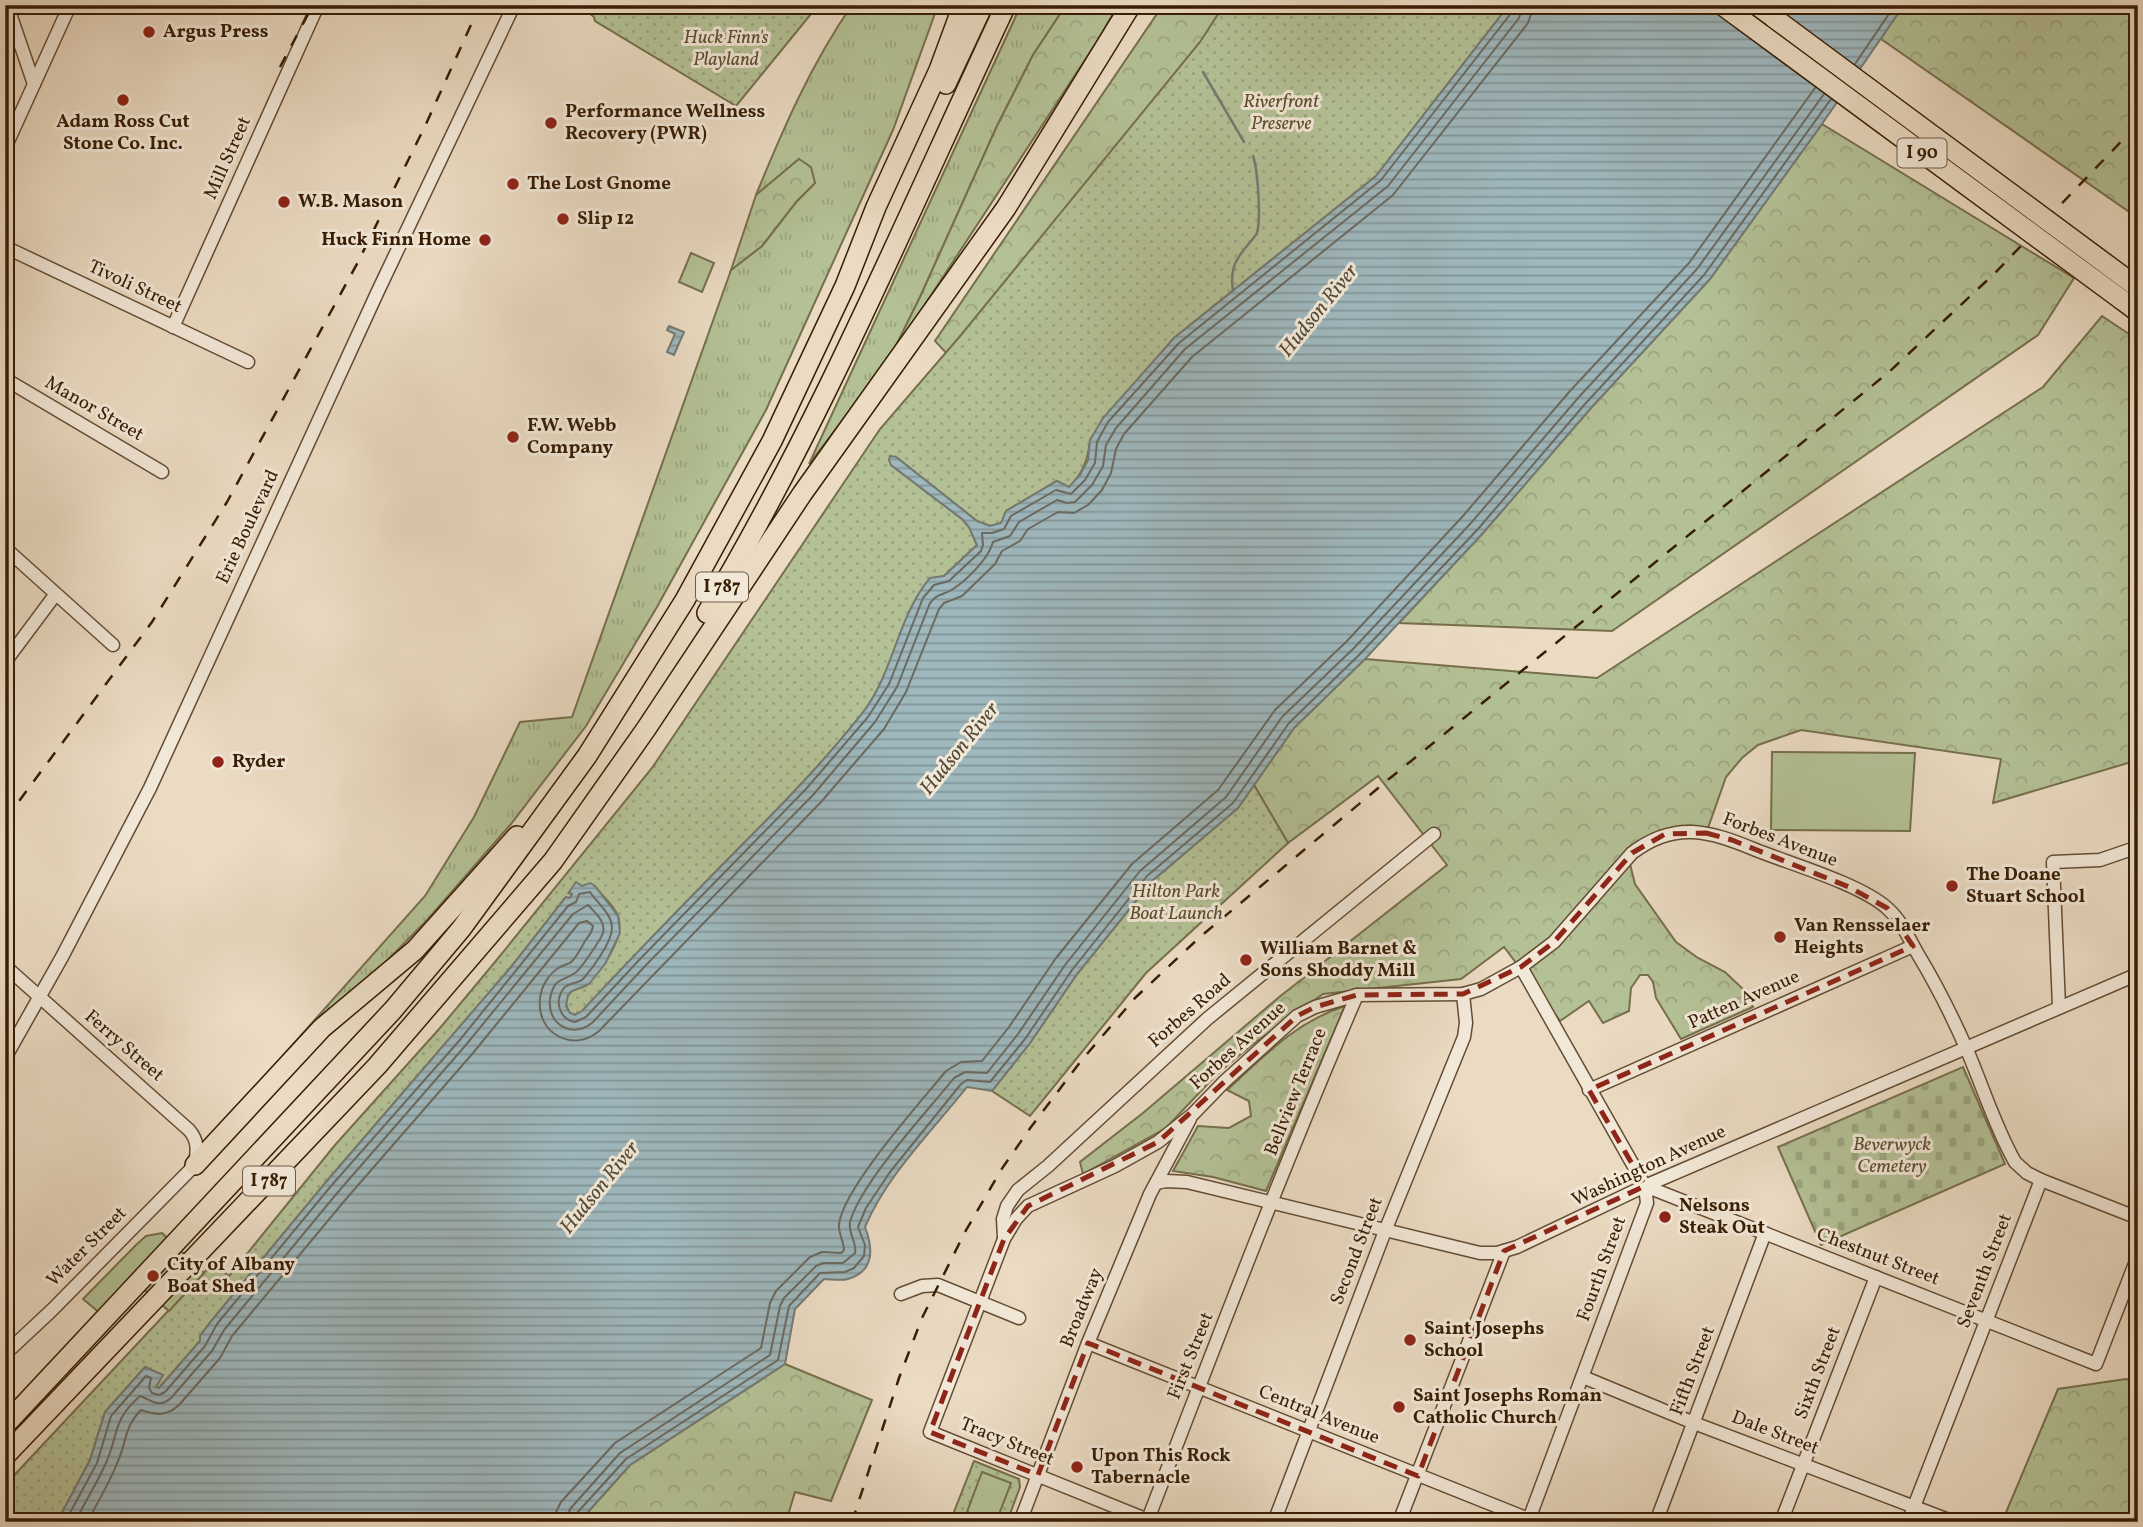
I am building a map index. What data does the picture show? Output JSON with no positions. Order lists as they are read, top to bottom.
{
  "streets": {
    "highway": ["I 90", "I 787"],
    "street": [
      "Mill Street",
      "Tivoli Street",
      "Manor Street",
      "Erie Boulevard",
      "Forbes Avenue",
      "Patten Avenue",
      "Forbes Road",
      "Ferry Street",
      "Bellview Terrace",
      "Washington Avenue",
      "Water Street",
      "Second Street",
      "Chestnut Street",
      "Fourth Street",
      "Seventh Street",
      "Broadway",
      "First Street",
      "Fifth Street",
      "Sixth Street",
      "Central Avenue",
      "Dale Street",
      "Tracy Street"
    ]
  },
  "crossings": [
    ["Mill Street", "Tivoli Street"],
    ["Erie Boulevard", "Ferry Street"],
    ["Forbes Avenue", "Patten Avenue"],
    ["Forbes Avenue", "Forbes Road"],
    ["Forbes Avenue", "Bellview Terrace"],
    ["Forbes Avenue", "Washington Avenue"],
    ["Forbes Avenue", "Second Street"],
    ["Forbes Avenue", "Broadway"],
    ["Forbes Avenue", "Tracy Street"],
    ["Ferry Street", "Water Street"],
    ["Bellview Terrace", "Washington Avenue"],
    ["Bellview Terrace", "First Street"],
    ["Washington Avenue", "Second Street"],
    ["Washington Avenue", "Chestnut Street"],
    ["Washington Avenue", "Fourth Street"],
    ["Washington Avenue", "Broadway"],
    ["Washington Avenue", "First Street"],
    ["Second Street", "Central Avenue"],
    ["Chestnut Street", "Fourth Street"],
    ["Chestnut Street", "Seventh Street"],
    ["Chestnut Street", "Fifth Street"],
    ["Chestnut Street", "Sixth Street"],
    ["Fourth Street", "Central Avenue"],
    ["Fourth Street", "Dale Street"],
    ["Seventh Street", "Dale Street"],
    ["Broadway", "Central Avenue"],
    ["Broadway", "Tracy Street"],
    ["First Street", "Central Avenue"],
    ["First Street", "Tracy Street"],
    ["Fifth Street", "Dale Street"],
    ["Sixth Street", "Dale Street"]
  ],
  "water": ["Hudson River"],
  "parks": [
    "Huck Finn's Playland",
    "Riverfront Preserve",
    "Hilton Park Boat Launch",
    "Beverwyck Cemetery"
  ],
  "places": [
    "Argus Press",
    "Adam Ross Cut Stone Co. Inc.",
    "Performance Wellness Recovery (PWR)",
    "The Lost Gnome",
    "W.B. Mason",
    "Slip 12",
    "Huck Finn Home",
    "F.W. Webb Company",
    "Ryder",
    "The Doane Stuart School",
    "Van Rensselaer Heights",
    "William Barnet & Sons Shoddy Mill",
    "Nelsons Steak Out",
    "City of Albany Boat Shed",
    "Saint Josephs School",
    "Saint Josephs Roman Catholic Church",
    "Upon This Rock Tabernacle"
  ]
}
